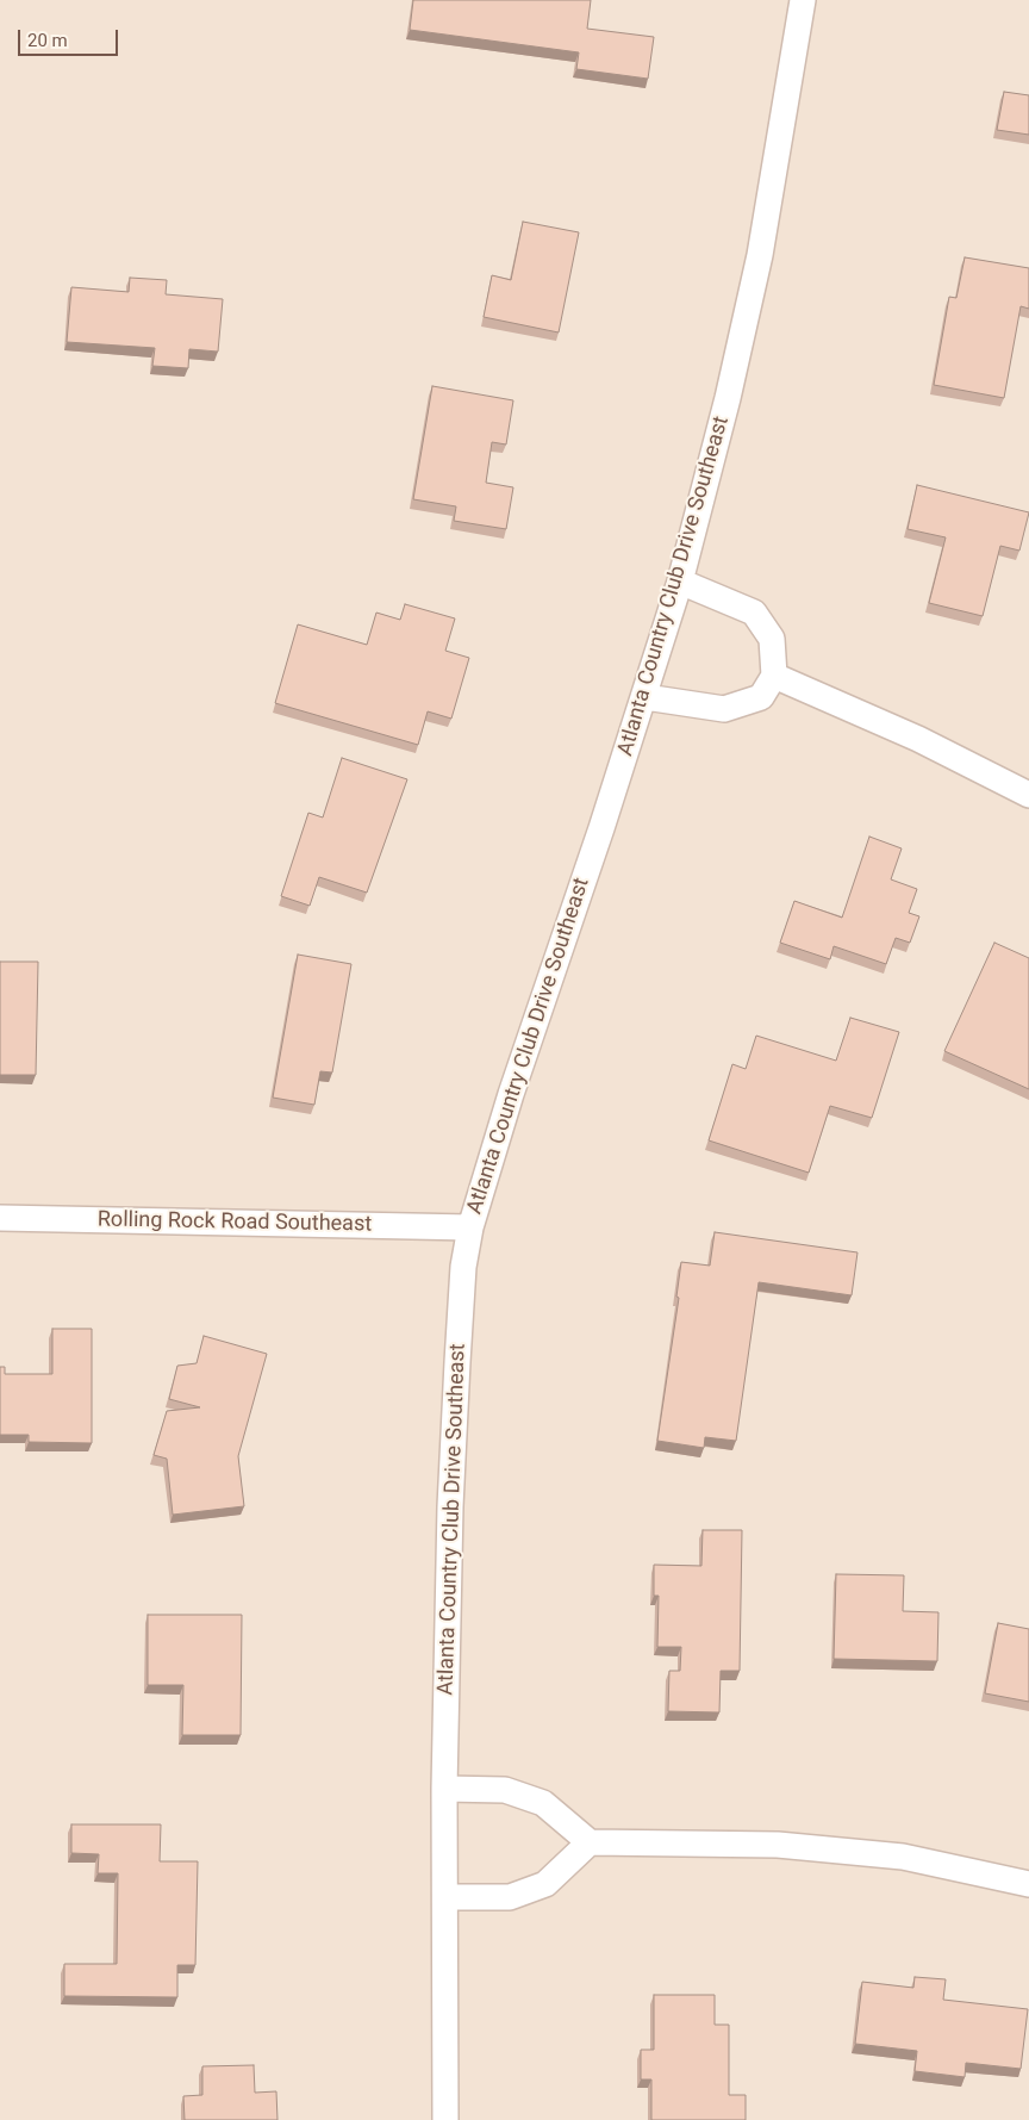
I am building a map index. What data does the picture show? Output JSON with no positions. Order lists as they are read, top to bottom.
{
  "streets": {
    "street": ["Atlanta Country Club Drive Southeast", "Rolling Rock Road Southeast"]
  },
  "crossings": [
    ["Atlanta Country Club Drive Southeast", "Rolling Rock Road Southeast"]
  ],
  "scale_bar": "20 m"
}
